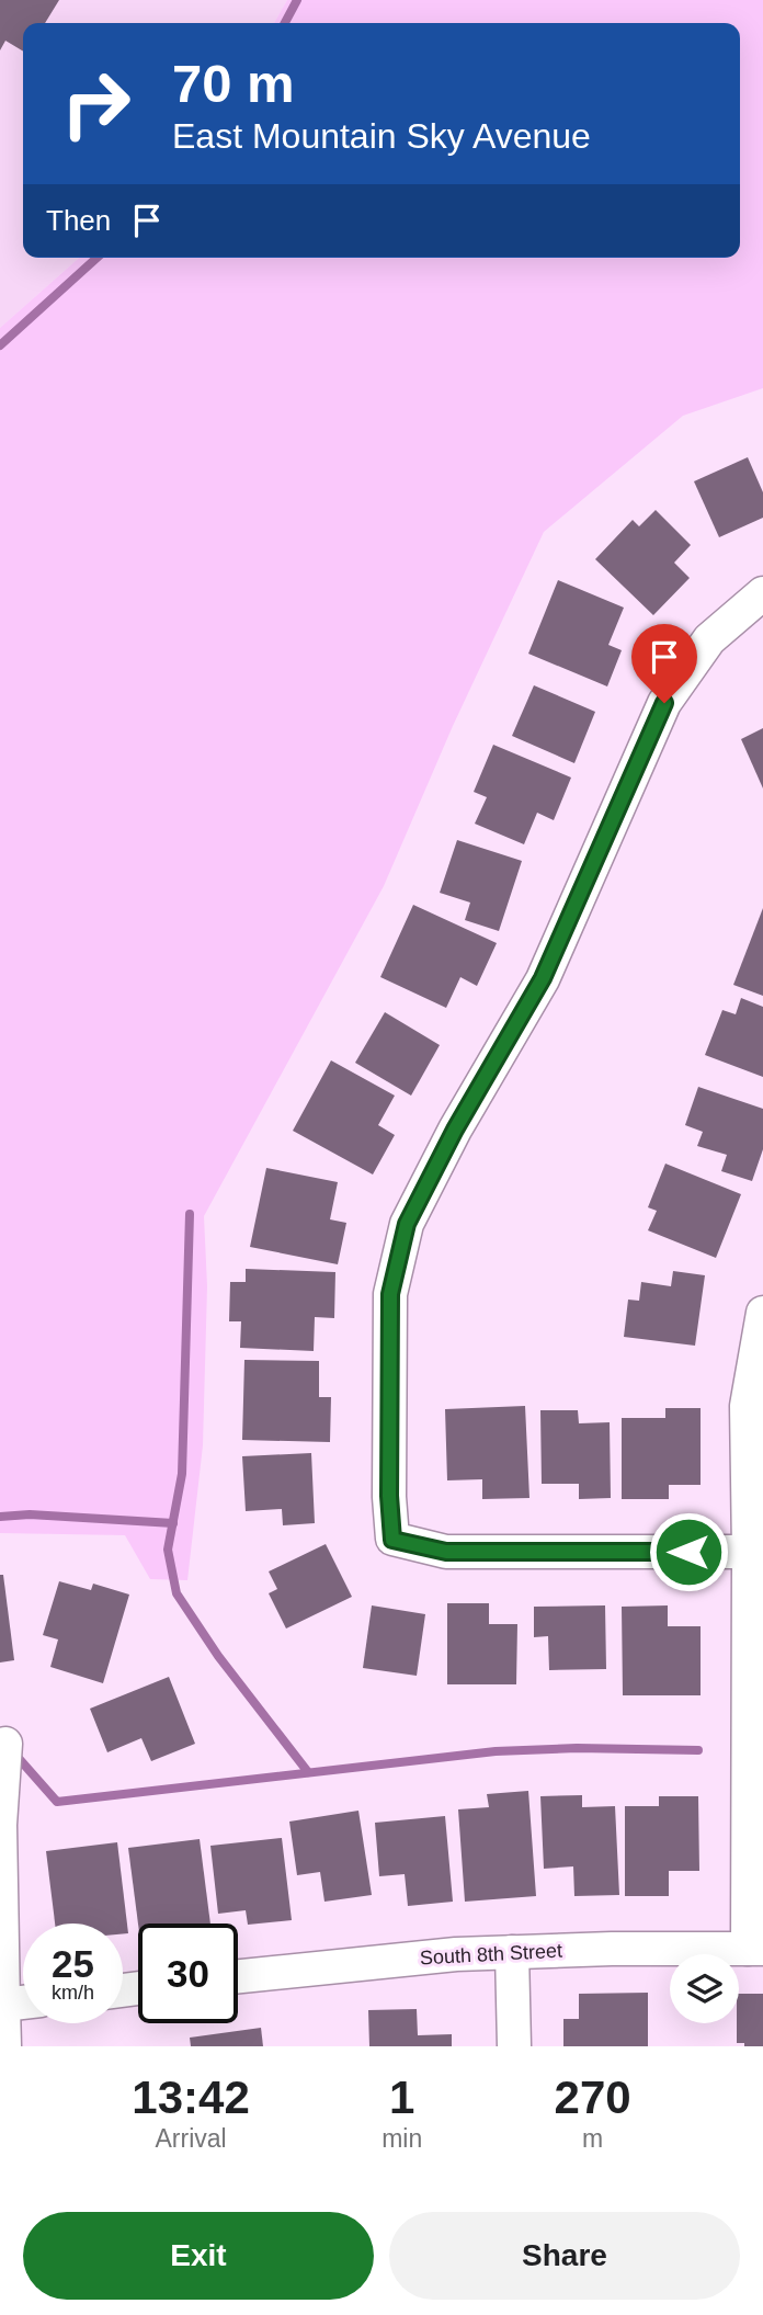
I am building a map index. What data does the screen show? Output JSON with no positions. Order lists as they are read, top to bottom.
{
  "streets": {
    "street": ["South 8th Street"]
  },
  "page": {
    "turn": ["70 m", "East Mountain Sky Avenue"],
    "then": "Then",
    "speed": "25 km/h",
    "limit": "30",
    "eta": [
      "13:42",
      "Arrival",
      "1",
      "min",
      "270",
      "m"
    ],
    "buttons": ["Exit", "Share"]
  }
}
